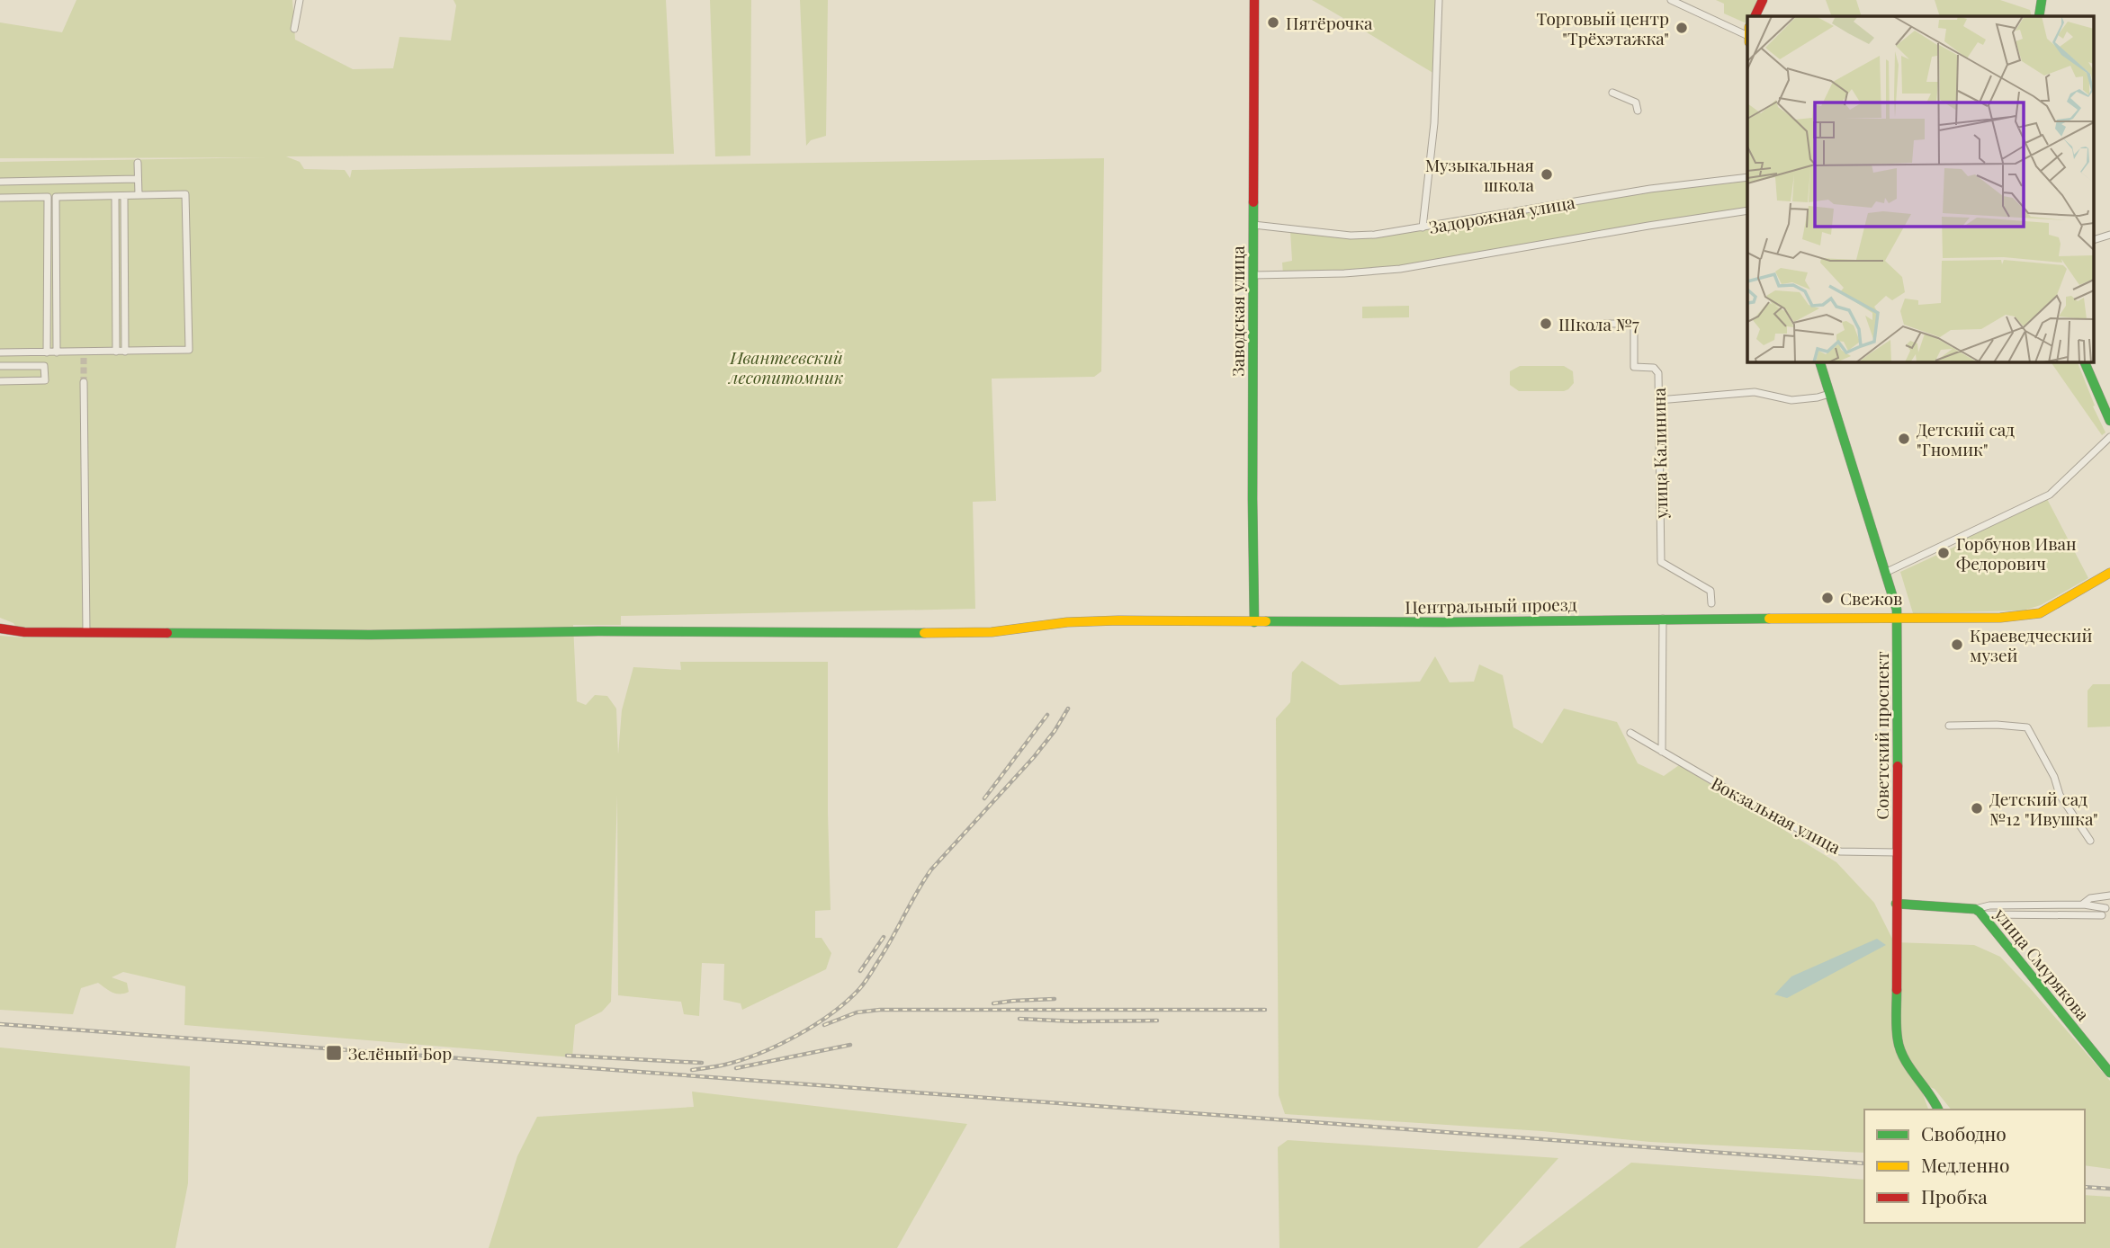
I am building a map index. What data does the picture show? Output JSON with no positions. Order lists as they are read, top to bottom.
{
  "streets": {
    "main road": [
      "Заводская улица",
      "Центральный проезд",
      "Советский проспект",
      "улица Смурякова"
    ],
    "street": ["Задорожная улица", "улица Калинина", "Вокзальная улица"]
  },
  "crossings": [
    ["Задорожная улица", "Заводская улица"],
    ["Заводская улица", "Центральный проезд"],
    ["Центральный проезд", "Советский проспект"],
    ["Советский проспект", "Вокзальная улица"],
    ["Советский проспект", "улица Смурякова"]
  ],
  "parks": ["Ивантеевский лесопитомник"],
  "places": {
    "other": [
      "Пятёрочка",
      "Торговый центр \"Трёхэтажка\"",
      "Музыкальная школа",
      "Школа №7",
      "Детский сад \"Гномик\"",
      "Горбунов Иван Федорович",
      "Свежов",
      "Краеведческий музей",
      "Детский сад №12 \"Ивушка\""
    ],
    "transit": ["Зелёный Бор"]
  },
  "legend": ["Свободно", "Медленно", "Пробка"]
}
